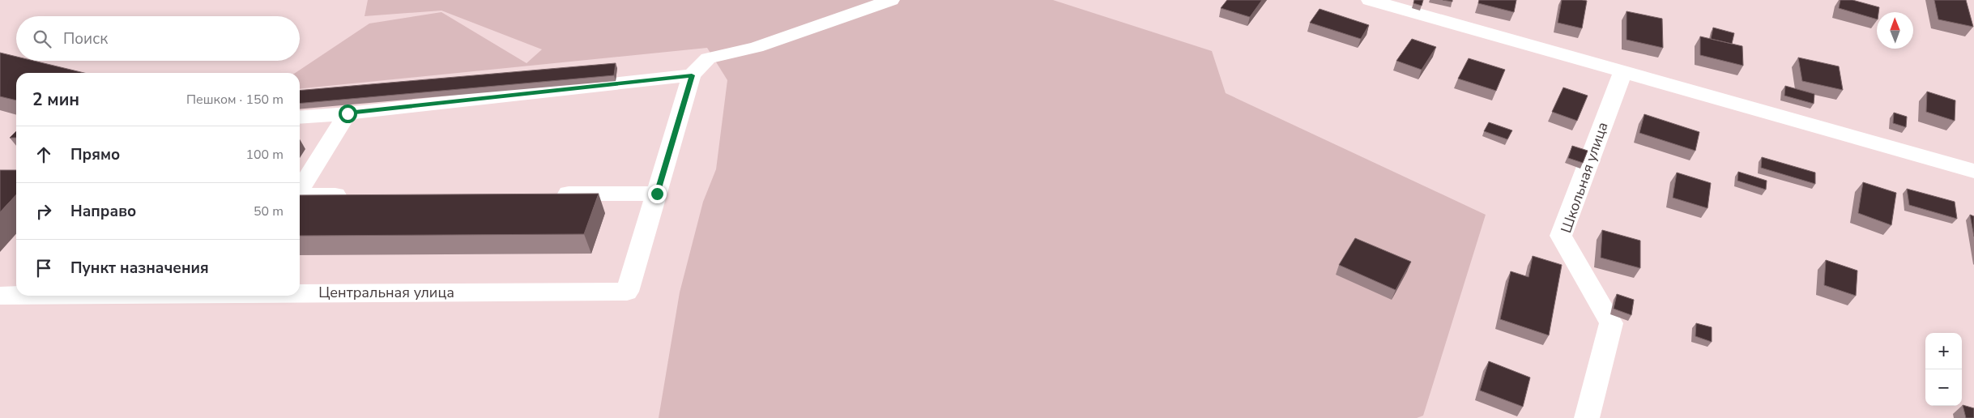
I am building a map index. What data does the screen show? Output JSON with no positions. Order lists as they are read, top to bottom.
{
  "streets": {
    "street": ["Школьная улица", "Центральная улица"]
  },
  "north": "top",
  "page": {
    "search": "Поиск",
    "heading": ["2 мин", "Пешком · 150 m"],
    "list": [
      ["Прямо", "100 m"],
      ["Направо", "50 m"],
      "Пункт назначения"
    ],
    "map_buttons": ["+", "−"]
  }
}
